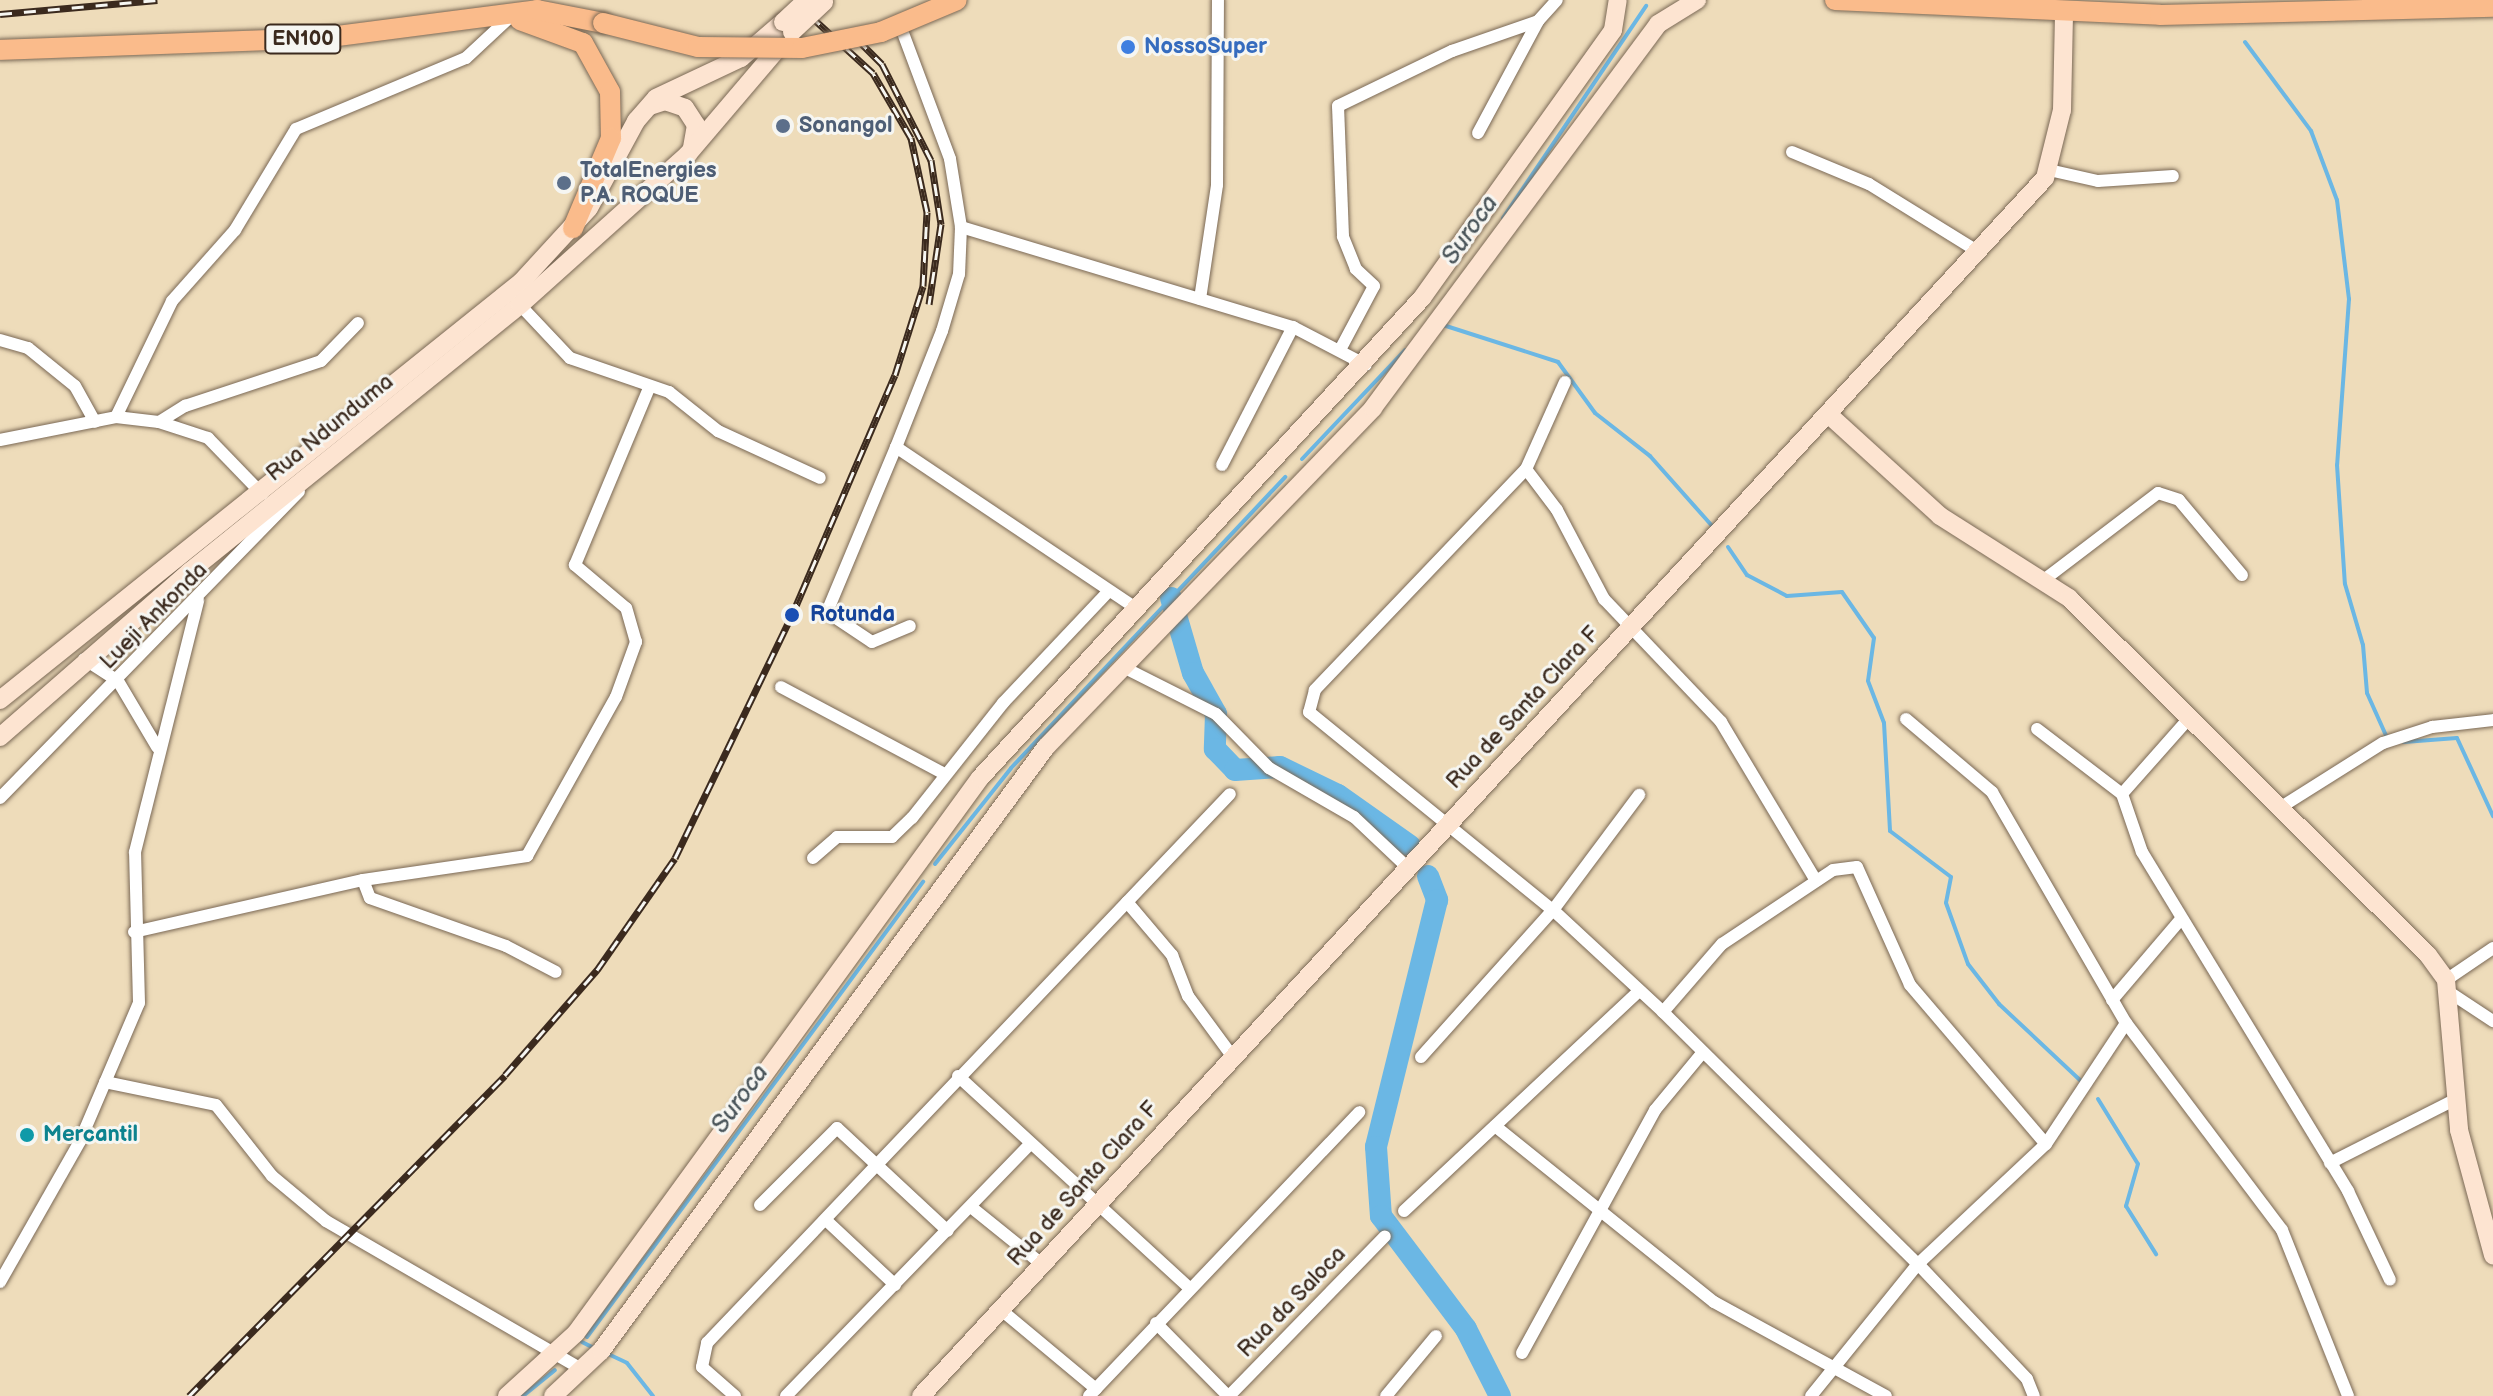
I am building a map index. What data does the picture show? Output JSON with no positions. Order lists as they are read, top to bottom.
{
  "streets": {
    "main road": ["EN100", "Rua Ndunduma", "Rua de Santa Clara F"],
    "street": ["Lueji Ankonda", "Rua da Saloca"]
  },
  "crossings": [
    ["Rua Ndunduma", "Lueji Ankonda"]
  ],
  "water": ["Suroca"],
  "places": [
    "NossoSuper",
    "Sonangol",
    "TotalEnergies P.A. ROQUE",
    "Rotunda",
    "Mercantil"
  ]
}
